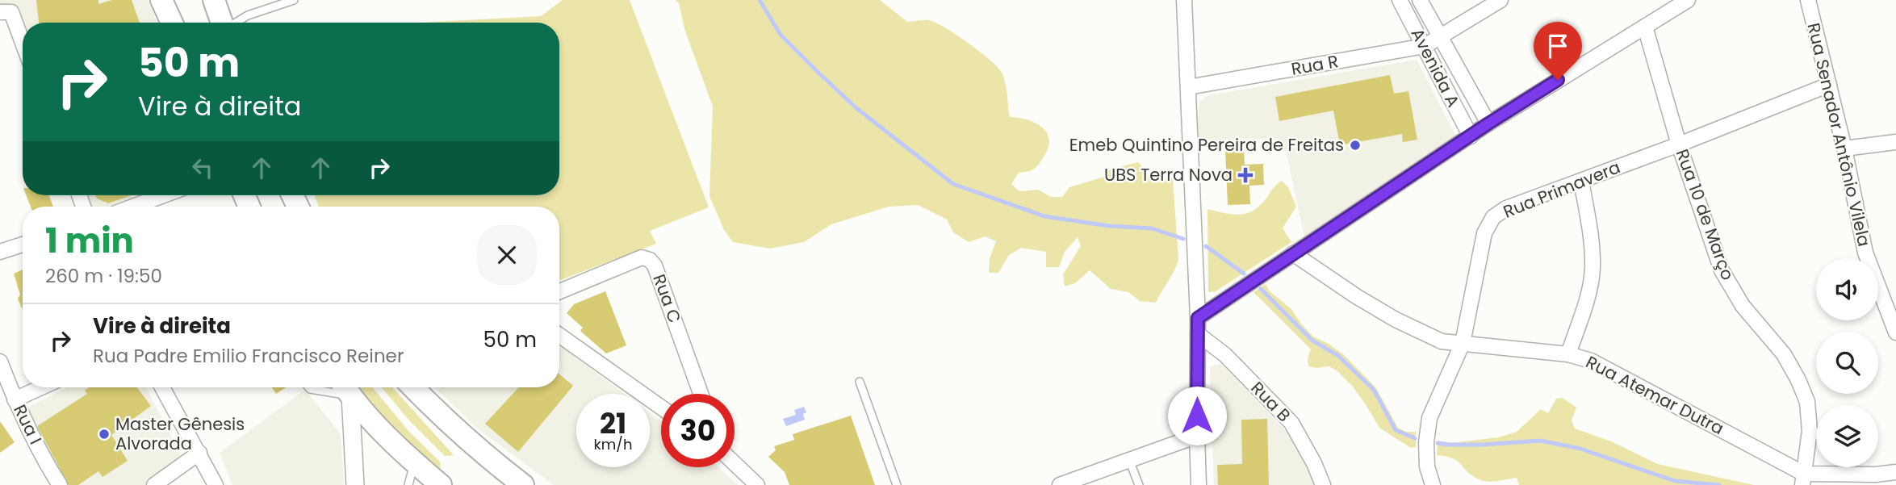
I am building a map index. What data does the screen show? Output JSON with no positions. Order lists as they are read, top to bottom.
{
  "streets": {
    "street": [
      "Rua R",
      "Avenida A",
      "Rua Senador Antônio Vilela",
      "Rua Primavera",
      "Rua 10 de Março",
      "Rua C",
      "Rua Atemar Dutra",
      "Rua B",
      "Rua I"
    ]
  },
  "crossings": [
    ["Rua R", "Avenida A"],
    ["Rua Senador Antônio Vilela", "Rua Primavera"],
    ["Rua Primavera", "Rua 10 de Março"],
    ["Rua Primavera", "Rua Atemar Dutra"],
    ["Rua 10 de Março", "Rua Atemar Dutra"]
  ],
  "places": {
    "other": ["Emeb Quintino Pereira de Freitas", "Master Gênesis Alvorada"],
    "health": ["UBS Terra Nova"]
  },
  "page": {
    "turn": ["50 m", "Vire à direita"],
    "heading": ["1 min", "260 m · 19:50"],
    "list": [
      {
        "name": "Vire à direita",
        "note": "Rua Padre Emilio Francisco Reiner",
        "value": "50 m"
      }
    ],
    "speed": "21 km/h",
    "limit": "30"
  }
}
